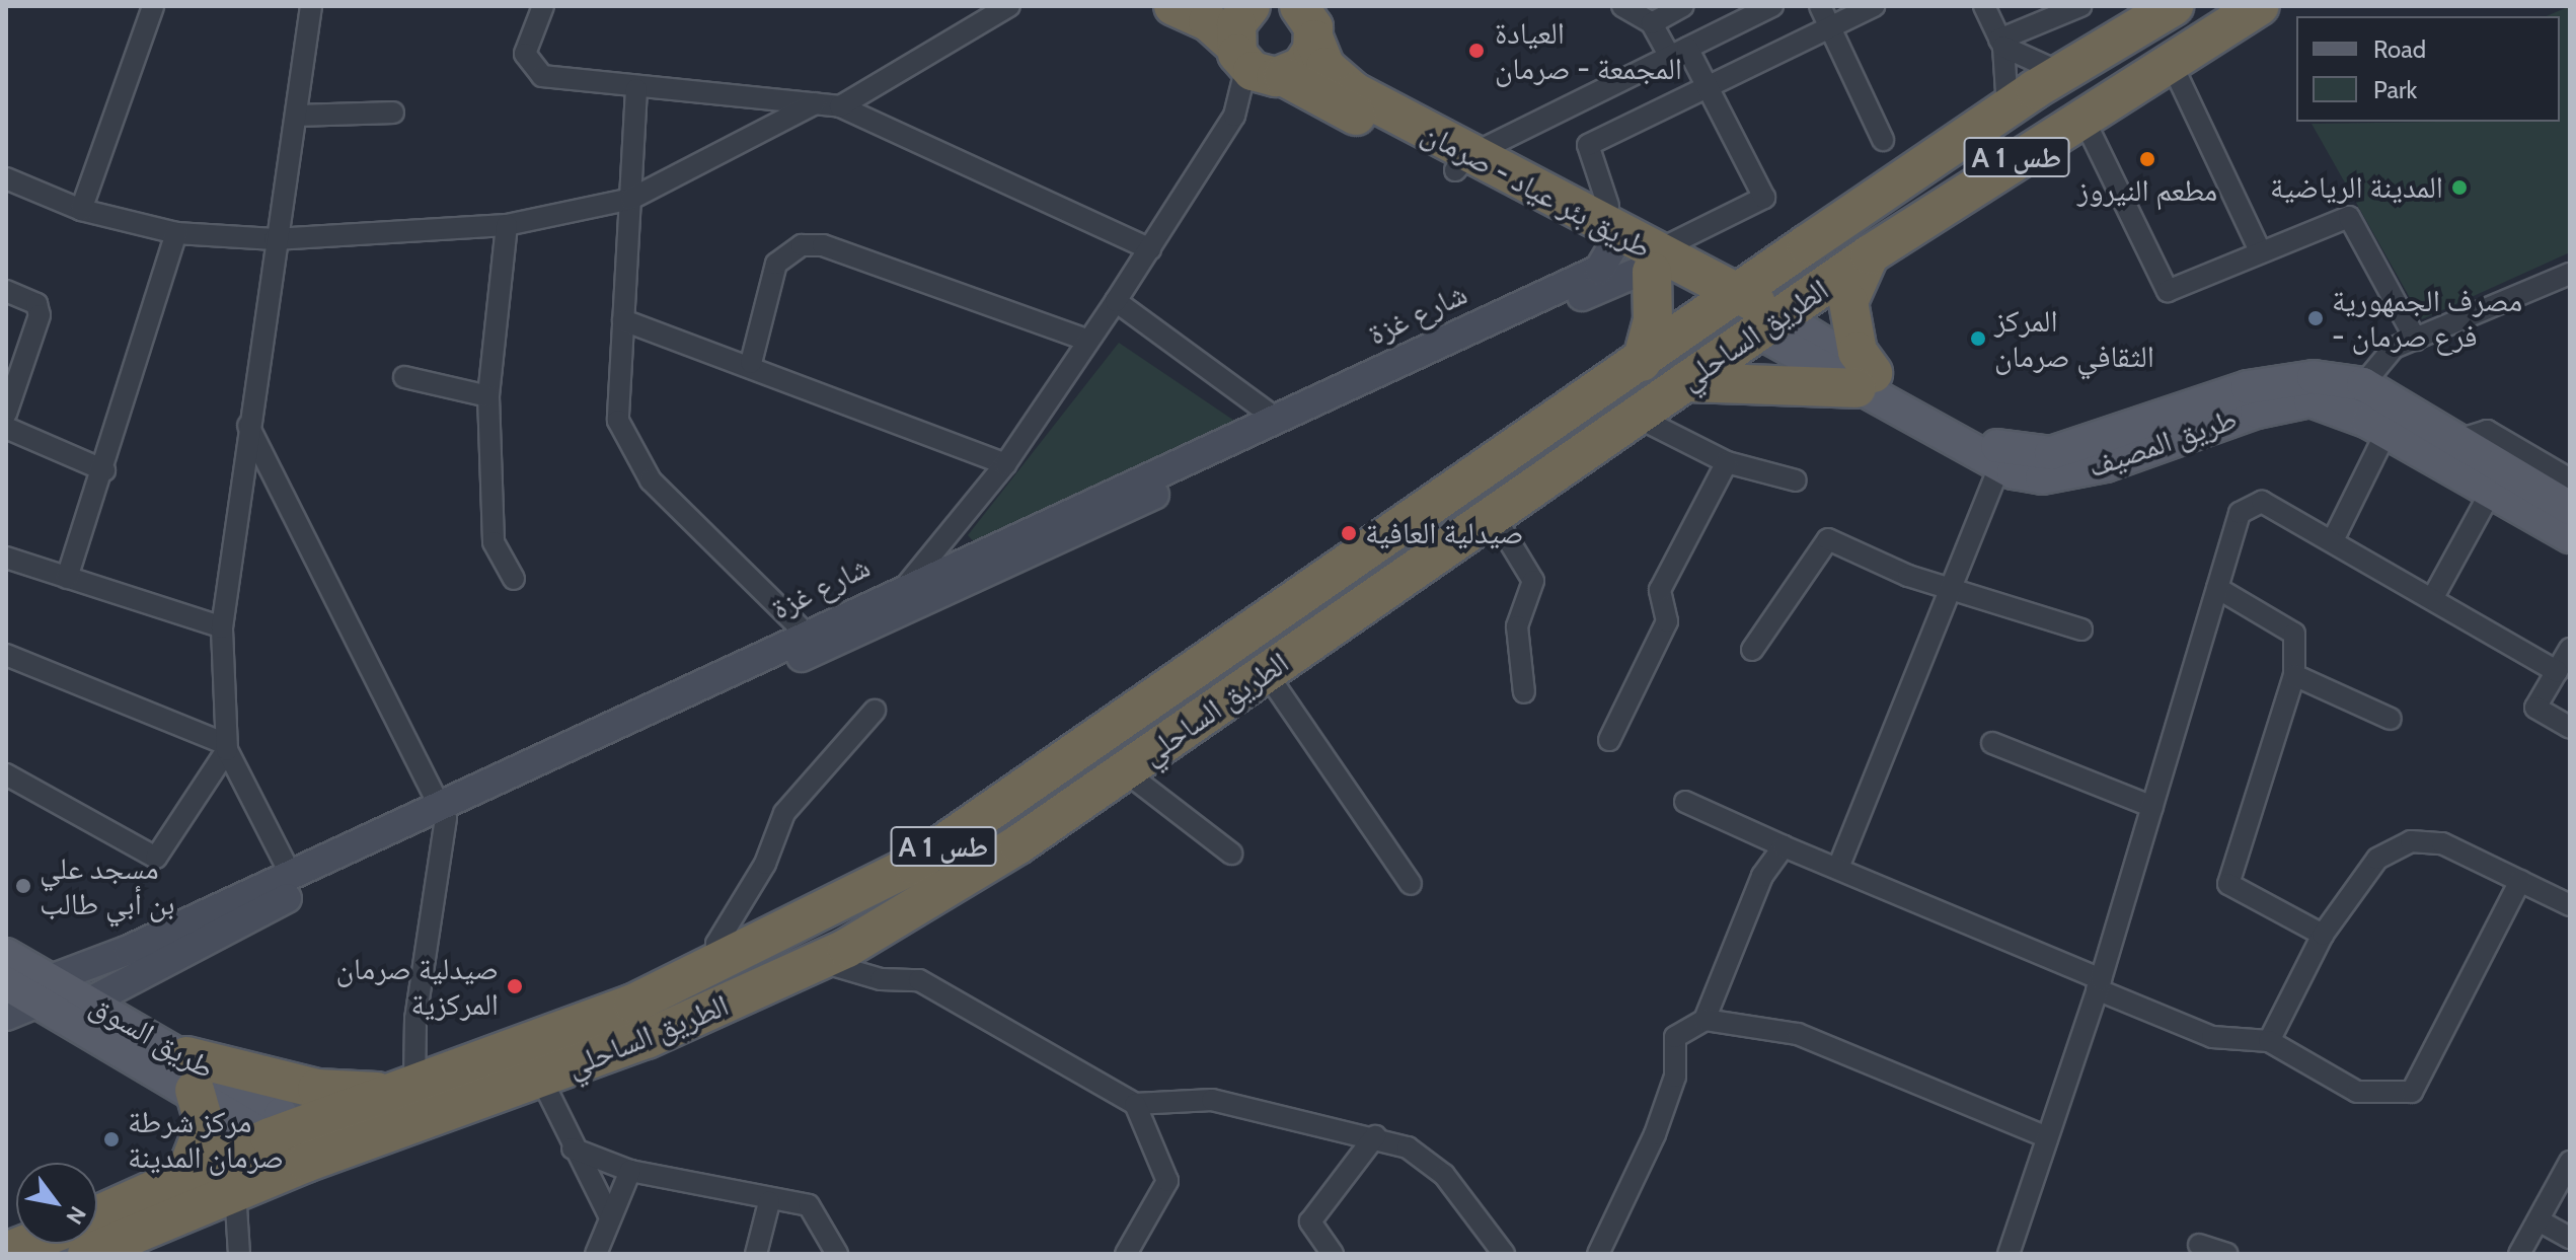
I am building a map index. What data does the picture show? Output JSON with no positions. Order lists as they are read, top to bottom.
{
  "streets": {
    "highway": ["A 1 طس", "طريق بئر عياد - صرمان", "الطريق الساحلي"],
    "main road": ["طريق المصيف", "طريق السوق"],
    "street": ["شارع غزة"]
  },
  "crossings": [
    ["طريق بئر عياد - صرمان", "شارع غزة"],
    ["طريق بئر عياد - صرمان", "الطريق الساحلي"],
    ["طريق بئر عياد - صرمان", "طريق المصيف"],
    ["شارع غزة", "طريق السوق"],
    ["الطريق الساحلي", "طريق المصيف"],
    ["الطريق الساحلي", "طريق السوق"]
  ],
  "places": [
    "العيادة المجمعة - صرمان",
    "مطعم النيروز",
    "المدينة الرياضية",
    "مصرف الجمهورية - فرع صرمان",
    "المركز الثقافي صرمان",
    "صيدلية العافية",
    "مسجد علي بن أبي طالب",
    "صيدلية صرمان المركزية",
    "مركز شرطة صرمان المدينة"
  ],
  "legend": ["Road", "Park"],
  "north": "bottom right"
}
